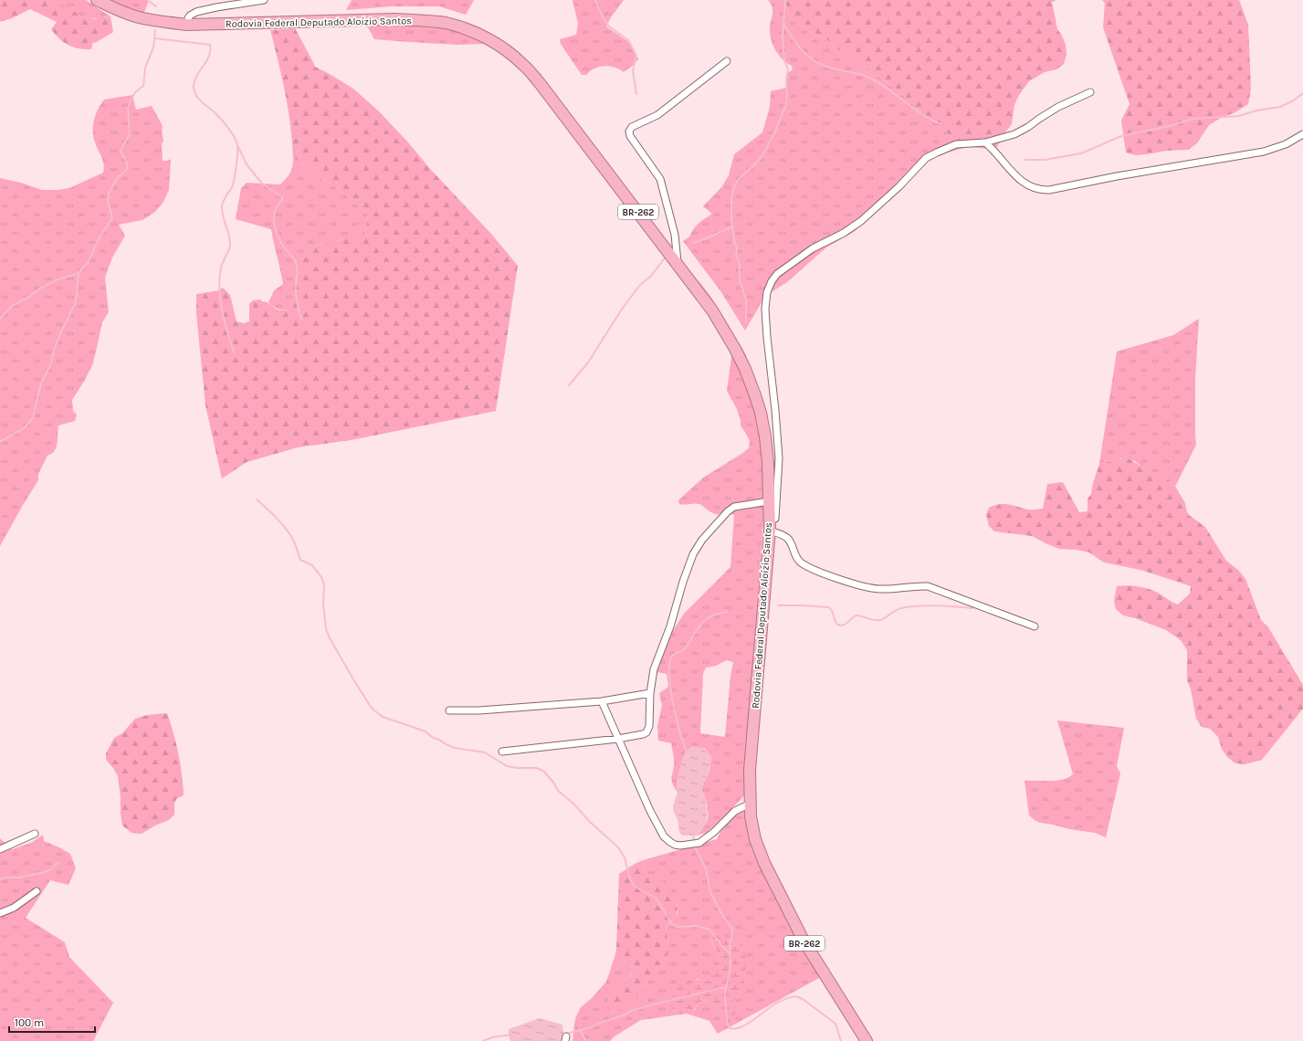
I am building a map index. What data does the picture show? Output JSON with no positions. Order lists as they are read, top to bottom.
{
  "streets": {
    "highway": ["Rodovia Federal Deputado Aloízio Santos", "BR-262"]
  },
  "scale_bar": "100 m"
}
